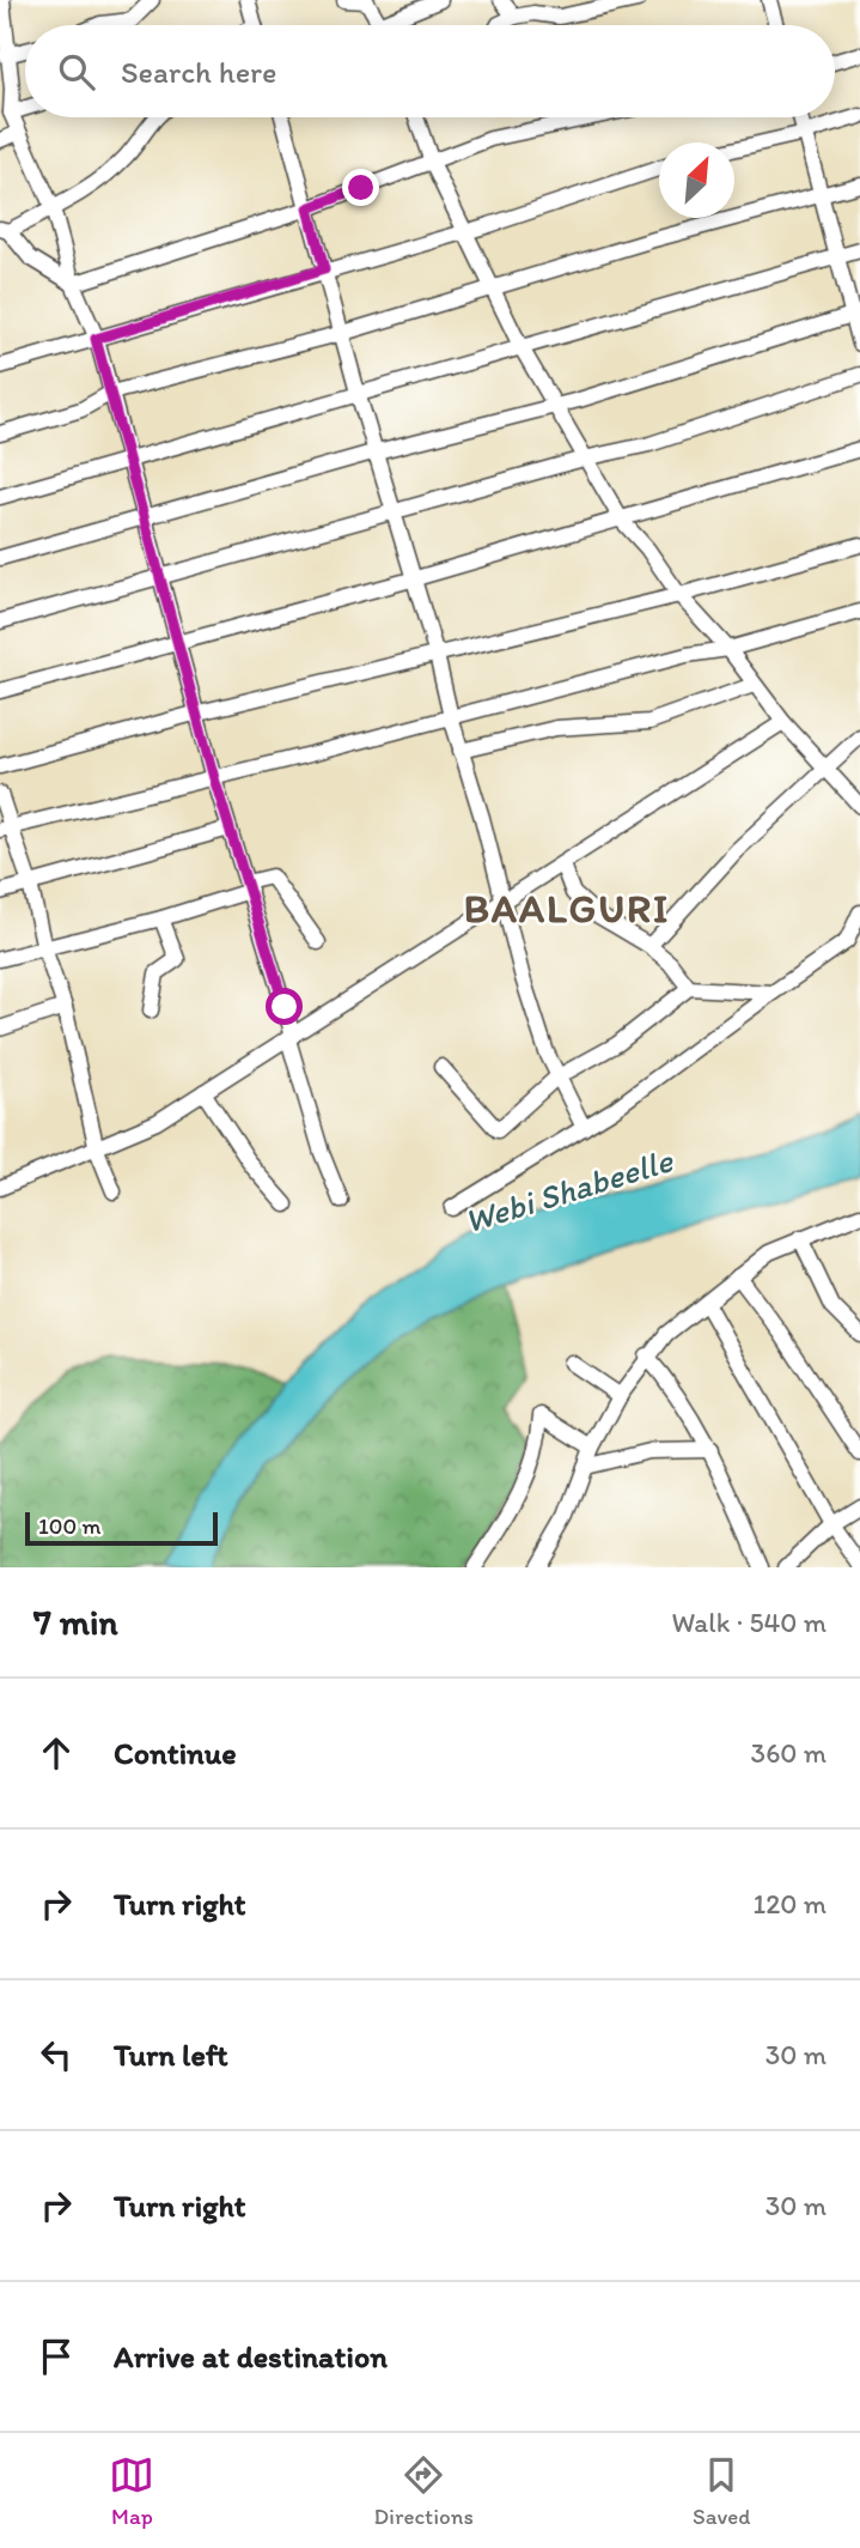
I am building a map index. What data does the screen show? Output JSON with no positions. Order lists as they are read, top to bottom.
{
  "districts": ["BAALGURI"],
  "water": ["Webi Shabeelle"],
  "scale_bar": "100 m",
  "north": "top right",
  "page": {
    "search": "Search here",
    "scale": "100 m",
    "heading": ["7 min", "Walk · 540 m"],
    "list": [
      ["Continue", "360 m"],
      ["Turn right", "120 m"],
      ["Turn left", "30 m"],
      ["Turn right", "30 m"],
      "Arrive at destination"
    ],
    "nav": ["Map", "Directions", "Saved"]
  }
}
